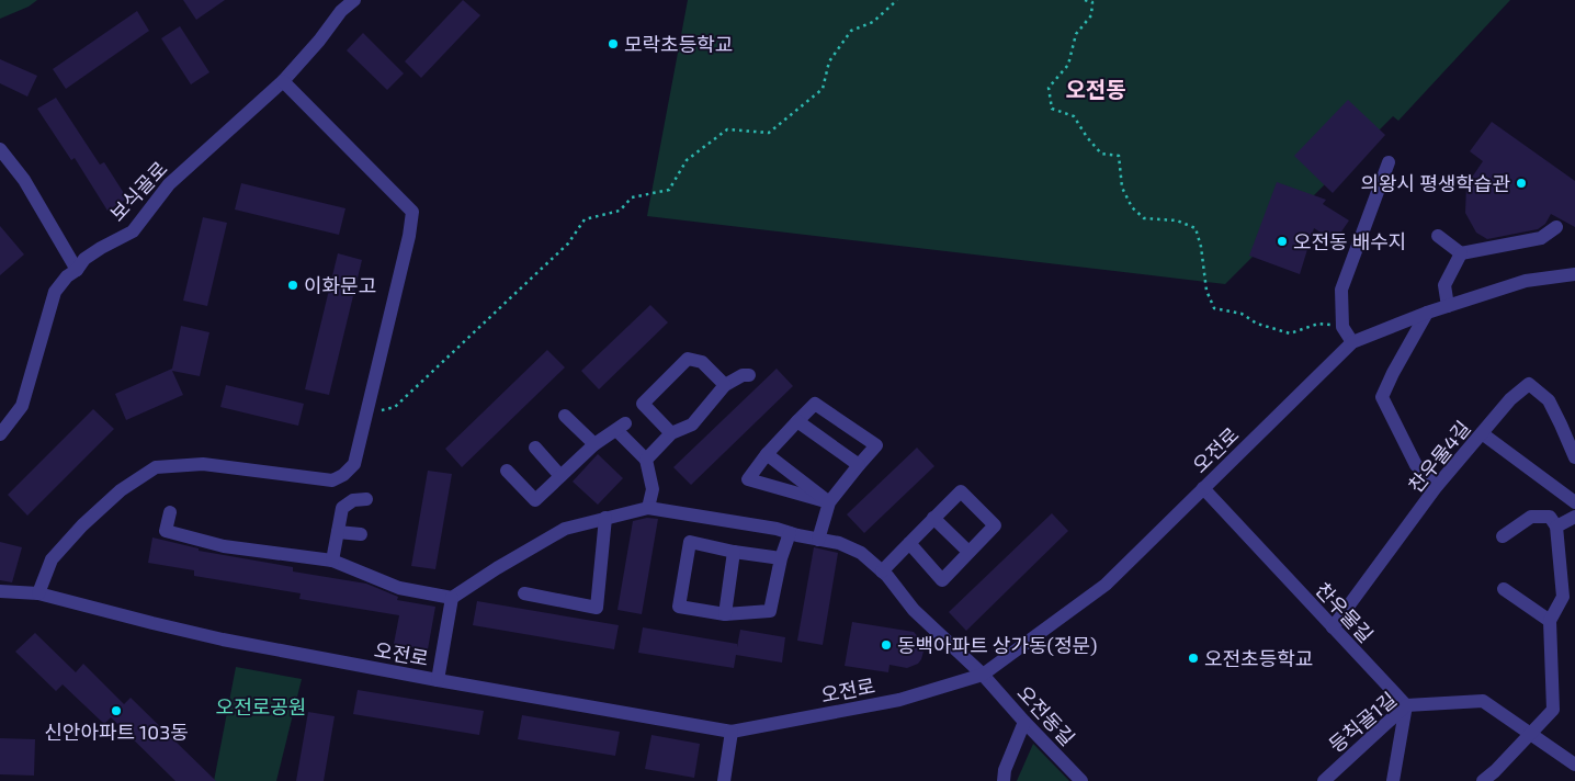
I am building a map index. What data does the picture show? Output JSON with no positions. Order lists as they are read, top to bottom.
{
  "streets": {
    "street": [
      "보식골로",
      "오전로",
      "찬우물4길",
      "찬우물길",
      "오전동길",
      "등칙골1길"
    ]
  },
  "crossings": [
    ["오전로", "찬우물길"],
    ["오전로", "오전동길"],
    ["찬우물4길", "찬우물길"],
    ["찬우물길", "등칙골1길"]
  ],
  "districts": ["오전동"],
  "parks": ["오전로공원"],
  "places": [
    "모락초등학교",
    "의왕시 평생학습관",
    "오전동 배수지",
    "이화문고",
    "동백아파트 상가동(정문)",
    "오전초등학교",
    "신안아파트 103동"
  ]
}
